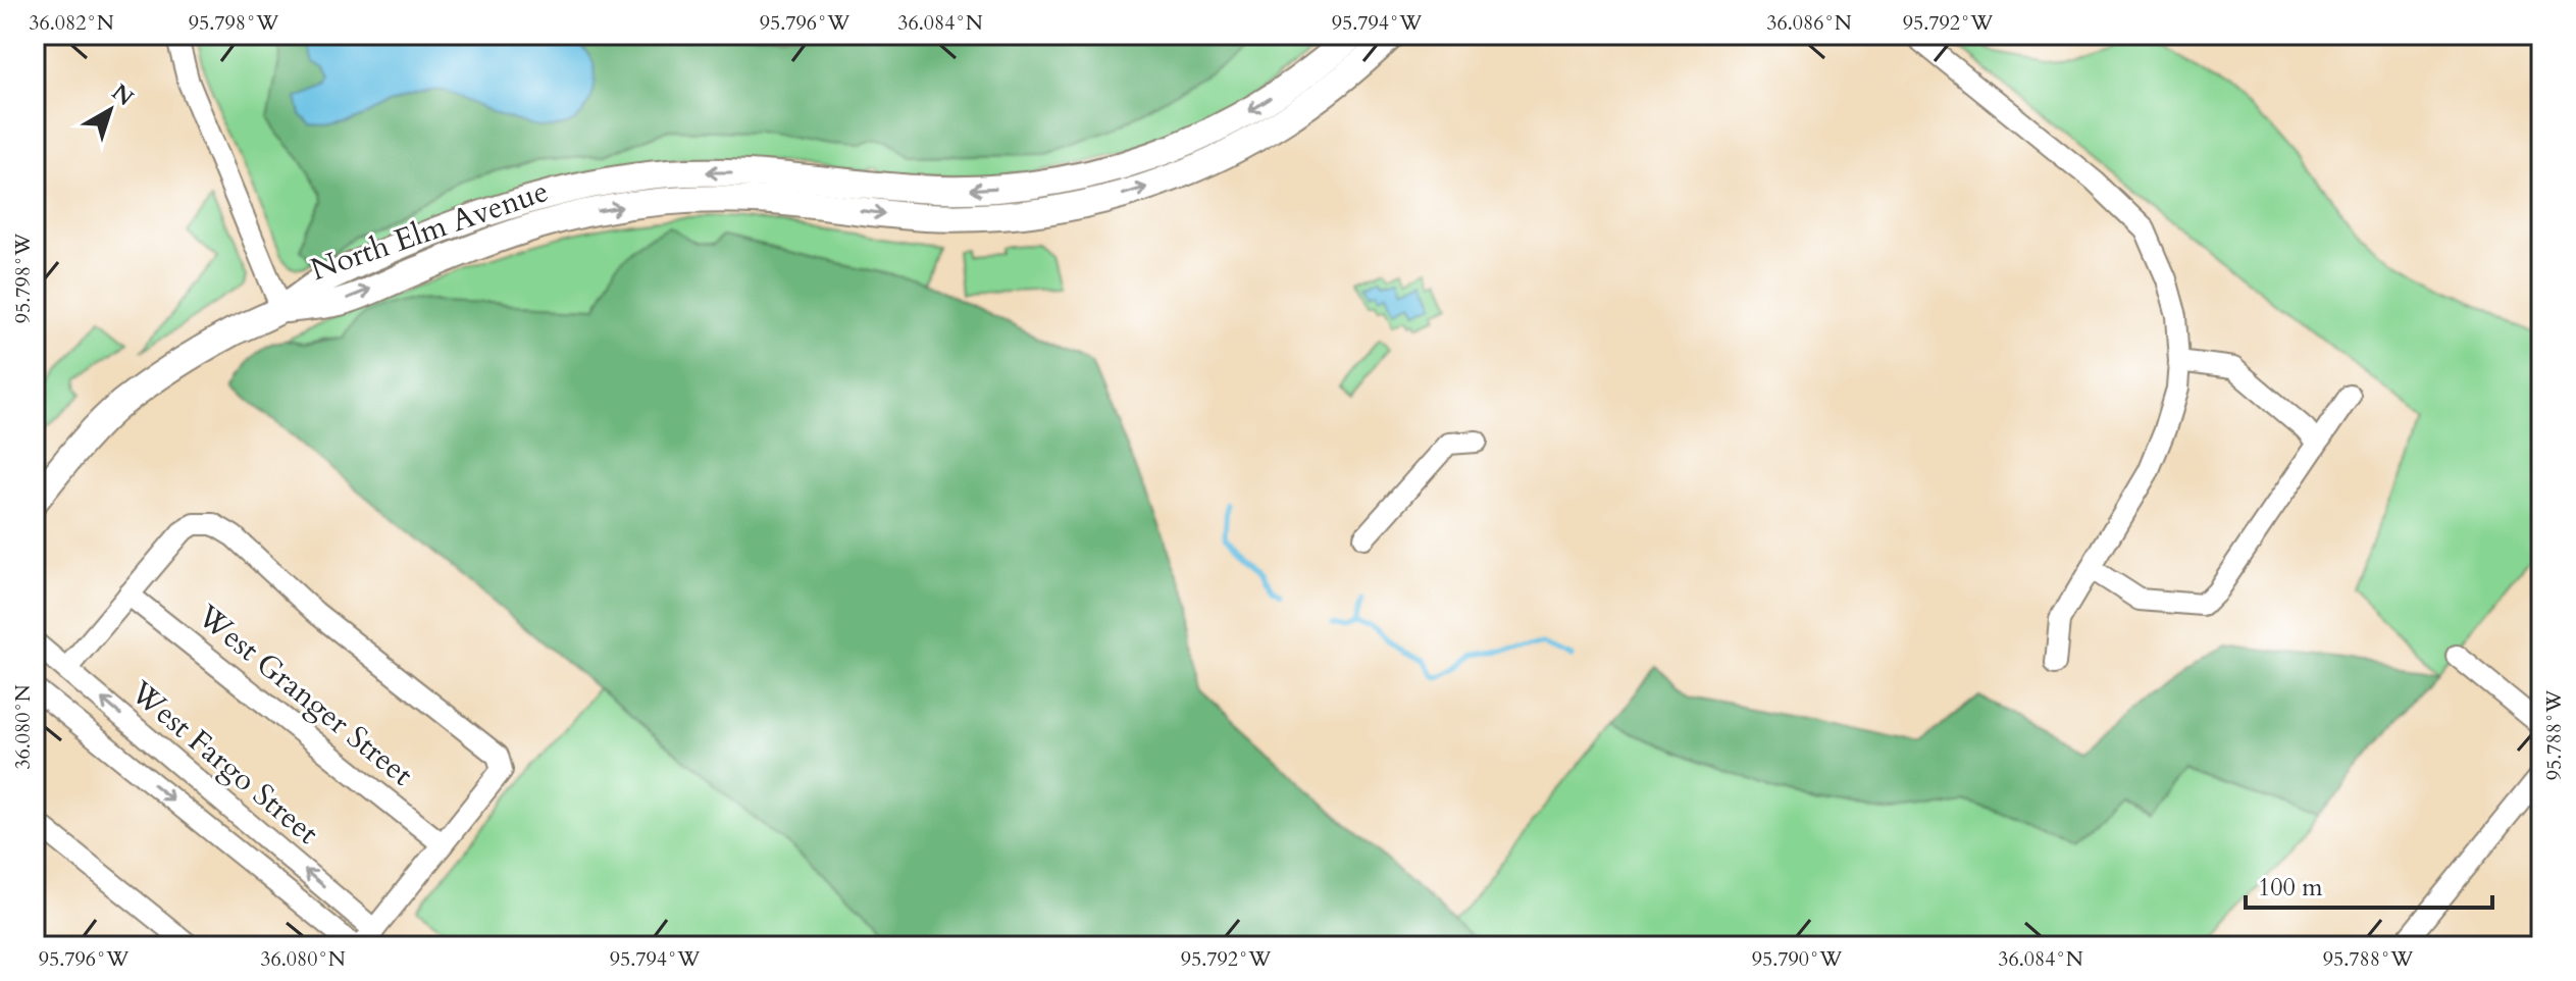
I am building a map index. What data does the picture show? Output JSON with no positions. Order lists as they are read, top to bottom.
{
  "streets": {
    "main road": ["North Elm Avenue"],
    "street": ["West Granger Street", "West Fargo Street"]
  },
  "scale_bar": "100 m",
  "north": "top right",
  "coordinates": [
    "36.082°N",
    "95.798°W",
    "95.796°W",
    "36.084°N",
    "95.794°W",
    "36.086°N",
    "95.792°W",
    "36.080°N",
    "95.788°W",
    "95.790°W"
  ]
}
